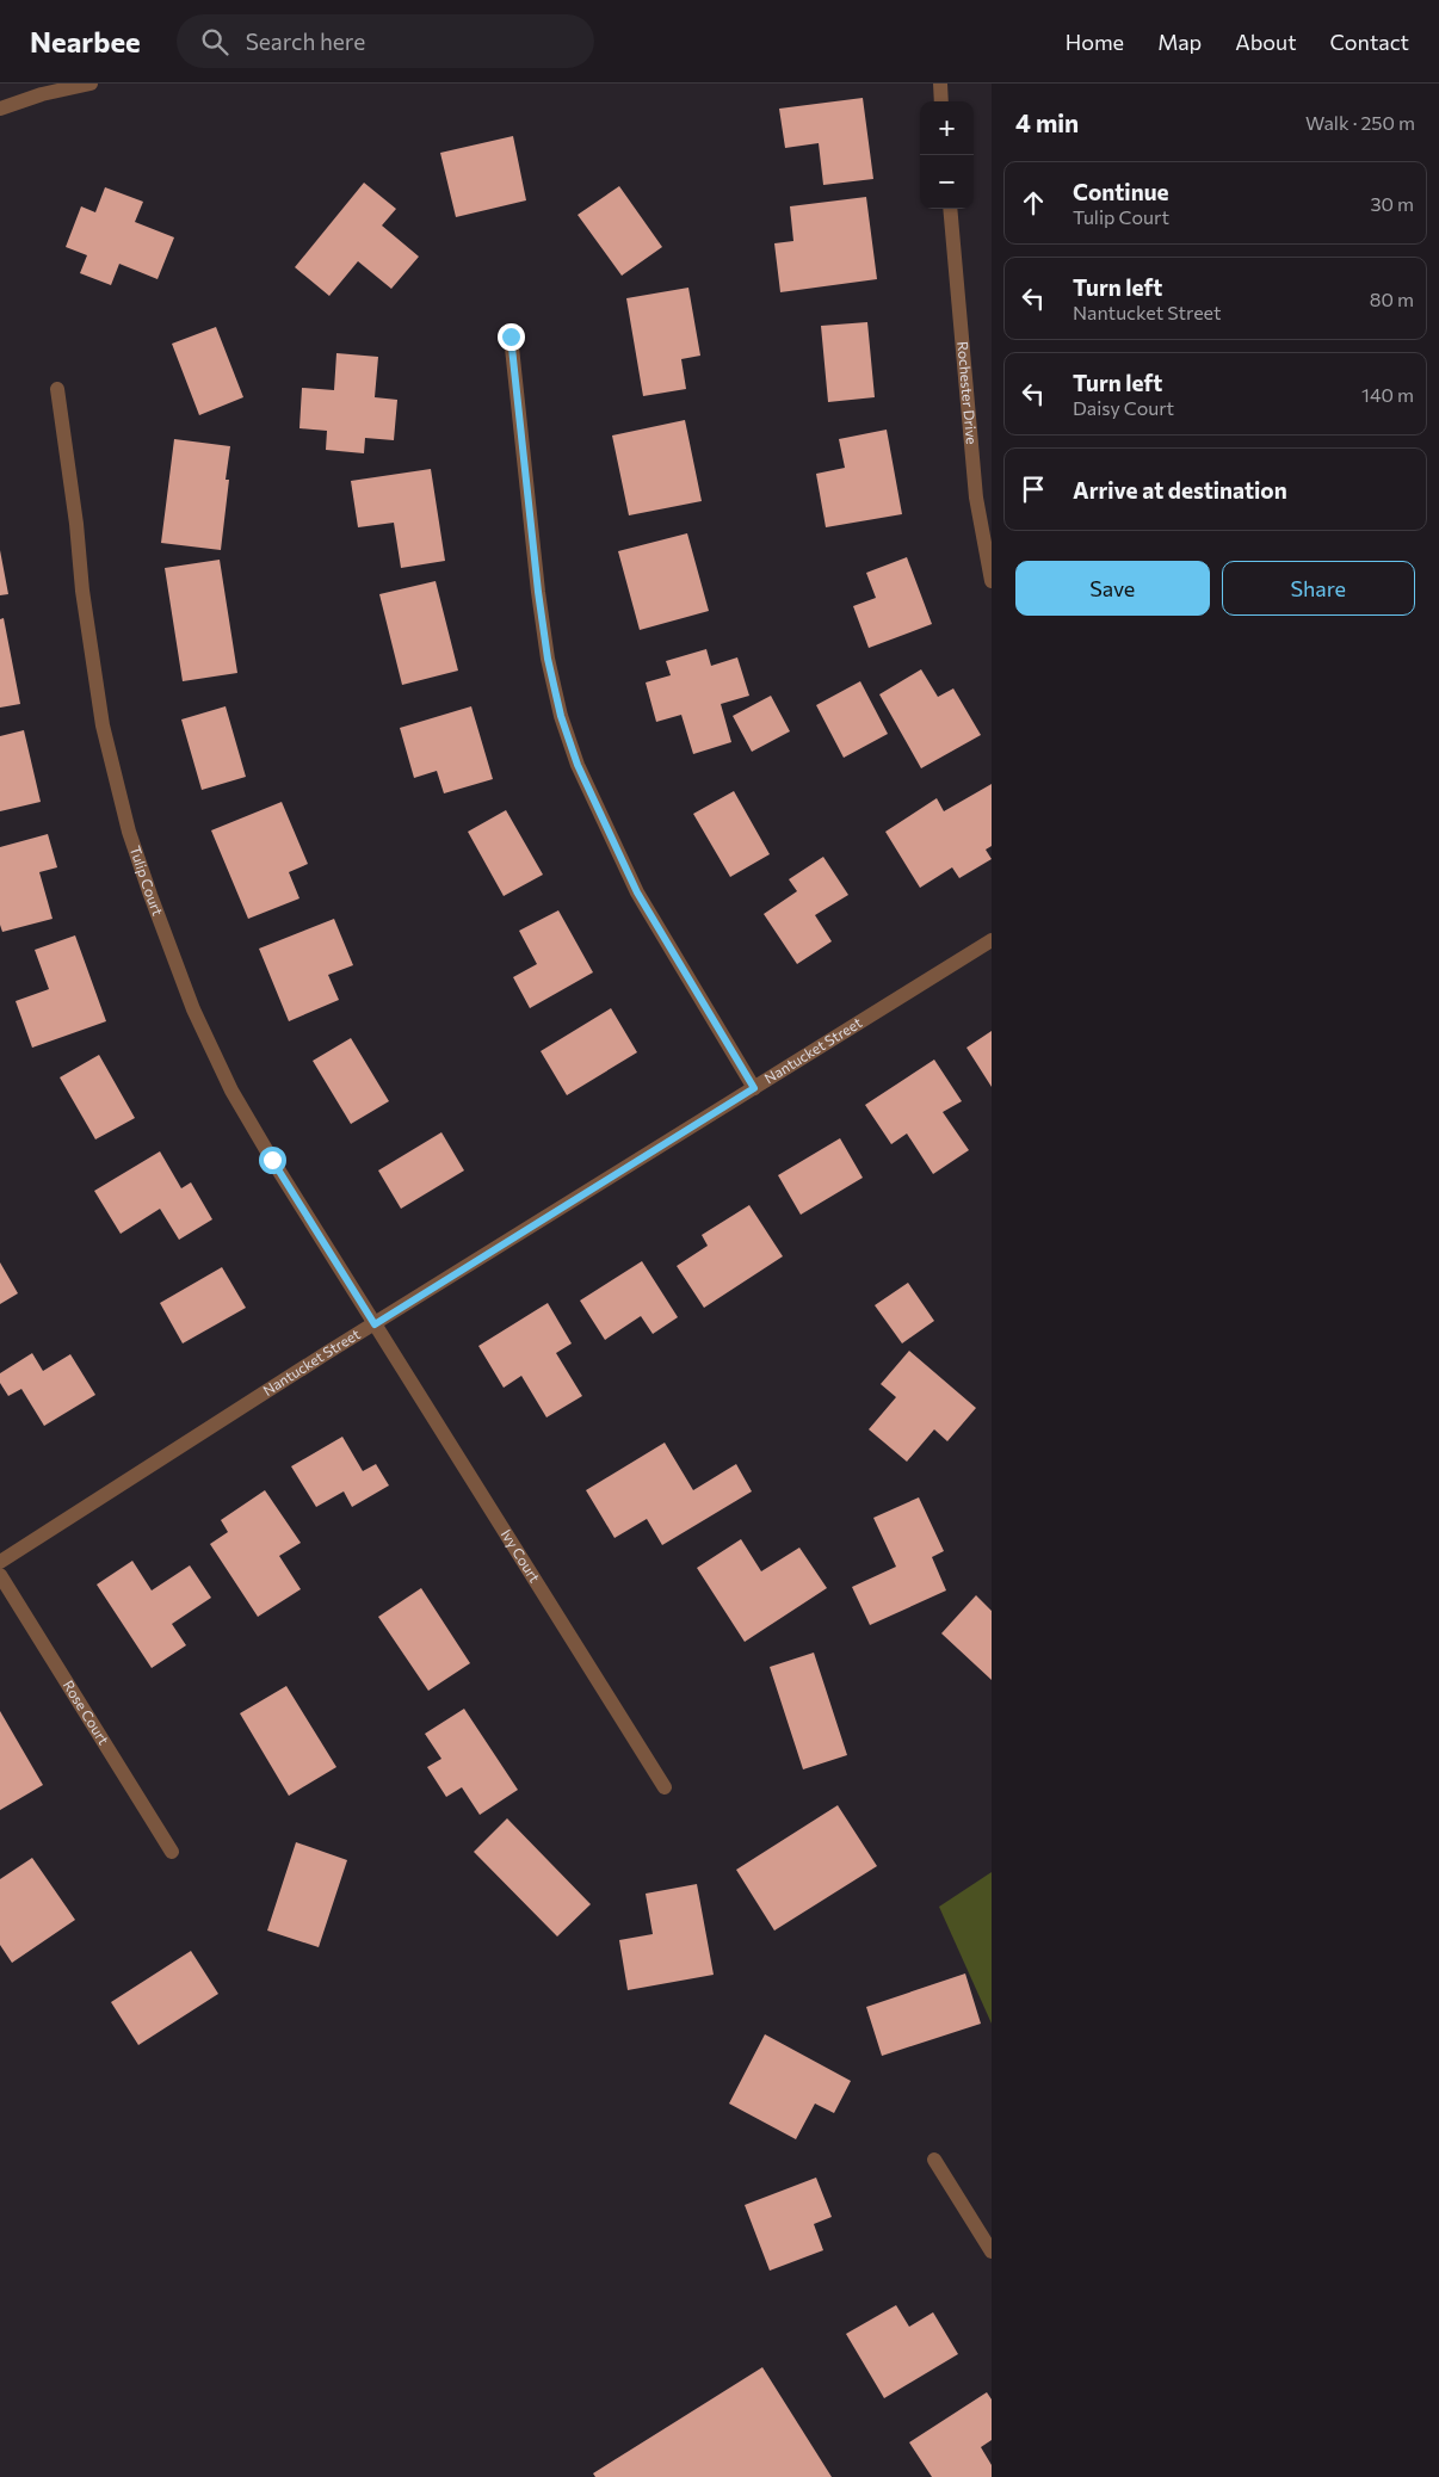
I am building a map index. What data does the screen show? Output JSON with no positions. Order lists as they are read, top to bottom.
{
  "streets": {
    "street": [
      "Rochester Drive",
      "Tulip Court",
      "Nantucket Street",
      "Ivy Court",
      "Rose Court"
    ]
  },
  "crossings": [
    ["Tulip Court", "Nantucket Street"],
    ["Tulip Court", "Ivy Court"],
    ["Nantucket Street", "Ivy Court"]
  ],
  "page": {
    "header": "Nearbee",
    "search": "Search here",
    "nav": [
      "Home",
      "Map",
      "About",
      "Contact"
    ],
    "heading": ["4 min", "Walk · 250 m"],
    "map_buttons": ["+", "−"],
    "list": [
      ["Continue", "Tulip Court", "30 m"],
      ["Turn left", "Nantucket Street", "80 m"],
      ["Turn left", "Daisy Court", "140 m"],
      "Arrive at destination"
    ],
    "buttons": ["Save", "Share"]
  }
}
